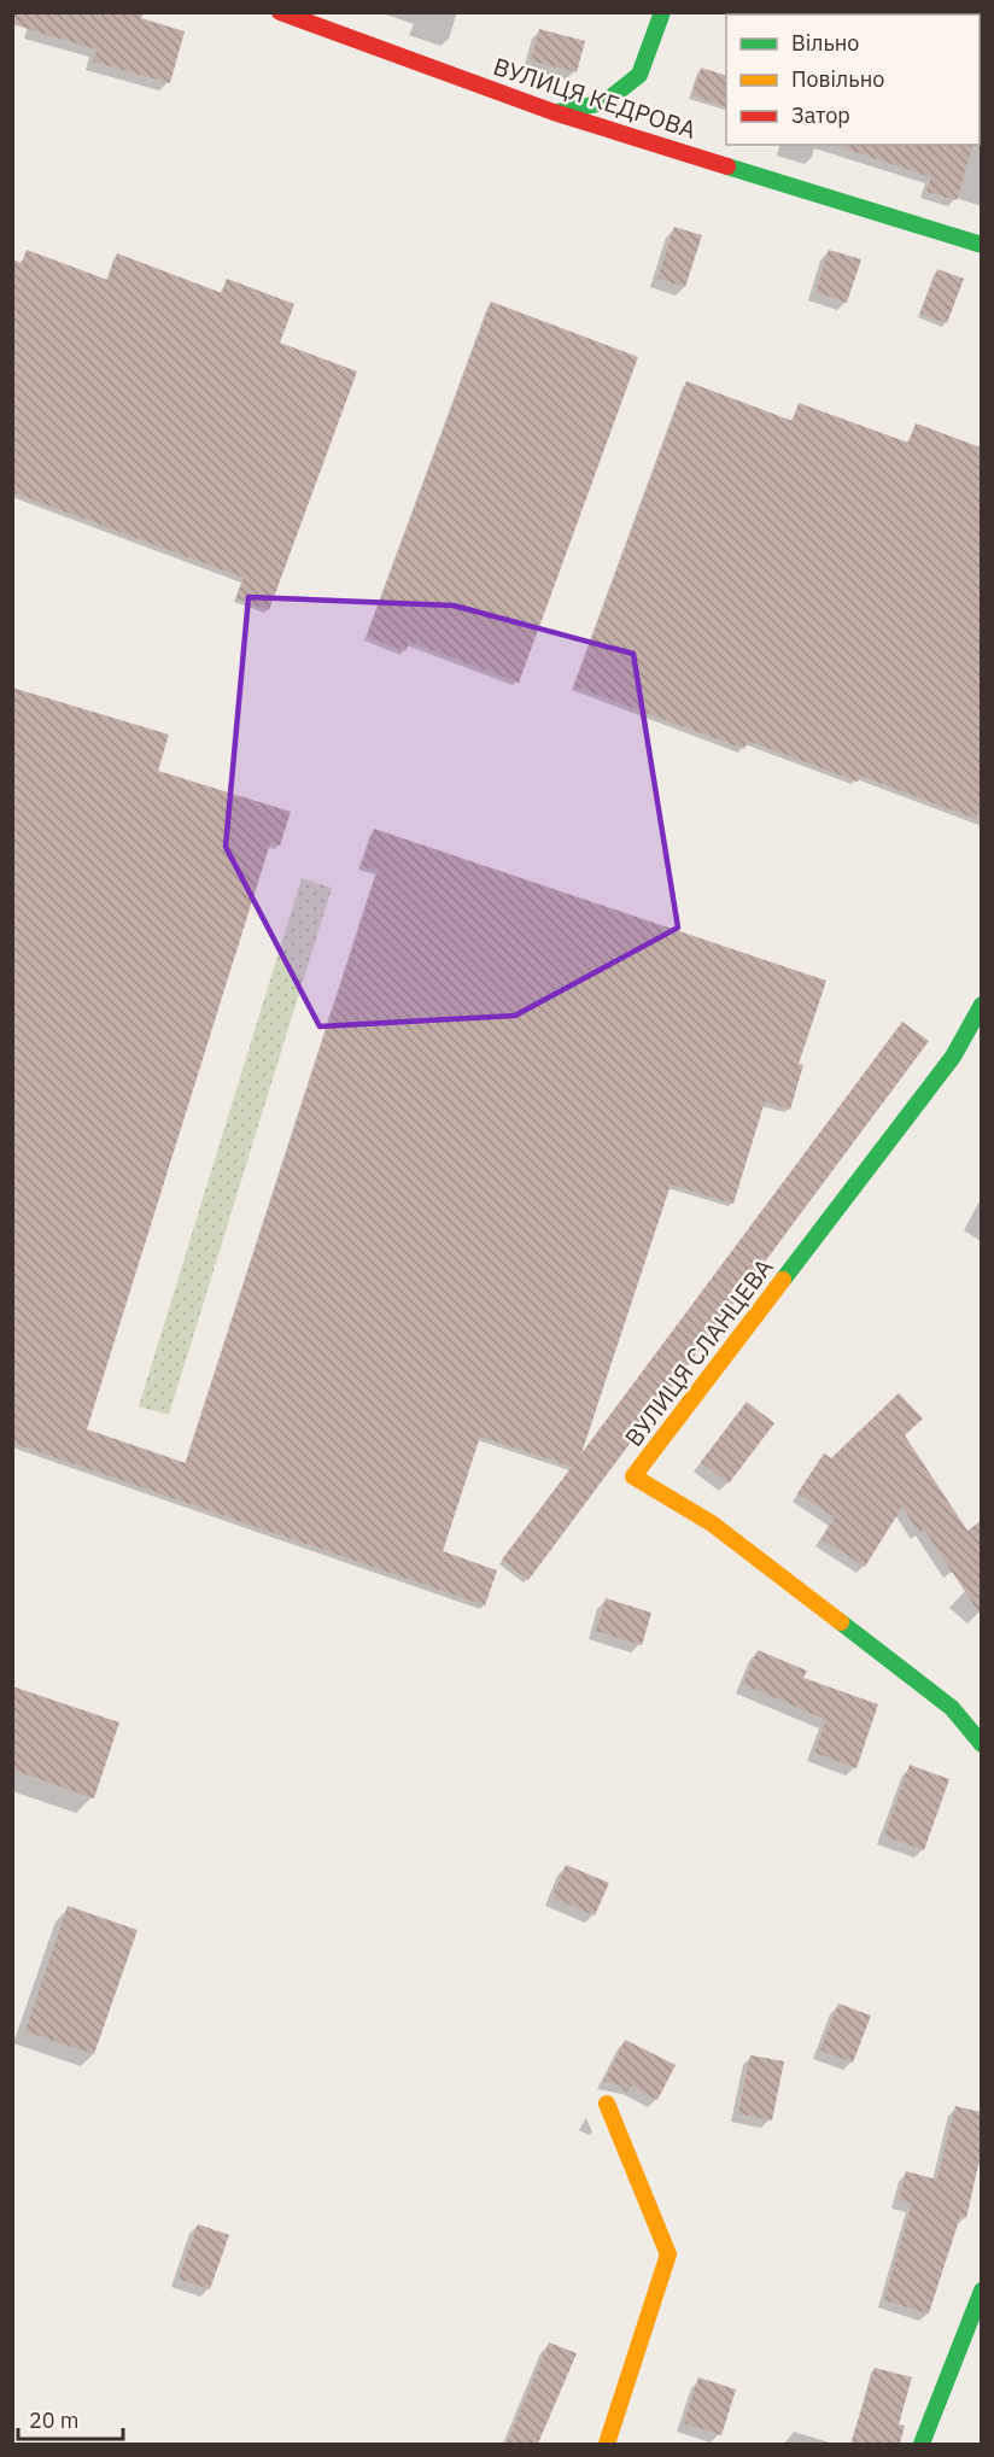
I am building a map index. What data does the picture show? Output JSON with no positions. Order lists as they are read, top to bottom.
{
  "streets": {
    "street": ["ВУЛИЦЯ КЕДРОВА", "ВУЛИЦЯ СЛАНЦЕВА"]
  },
  "legend": ["Вільно", "Повільно", "Затор"],
  "scale_bar": "20 m"
}
